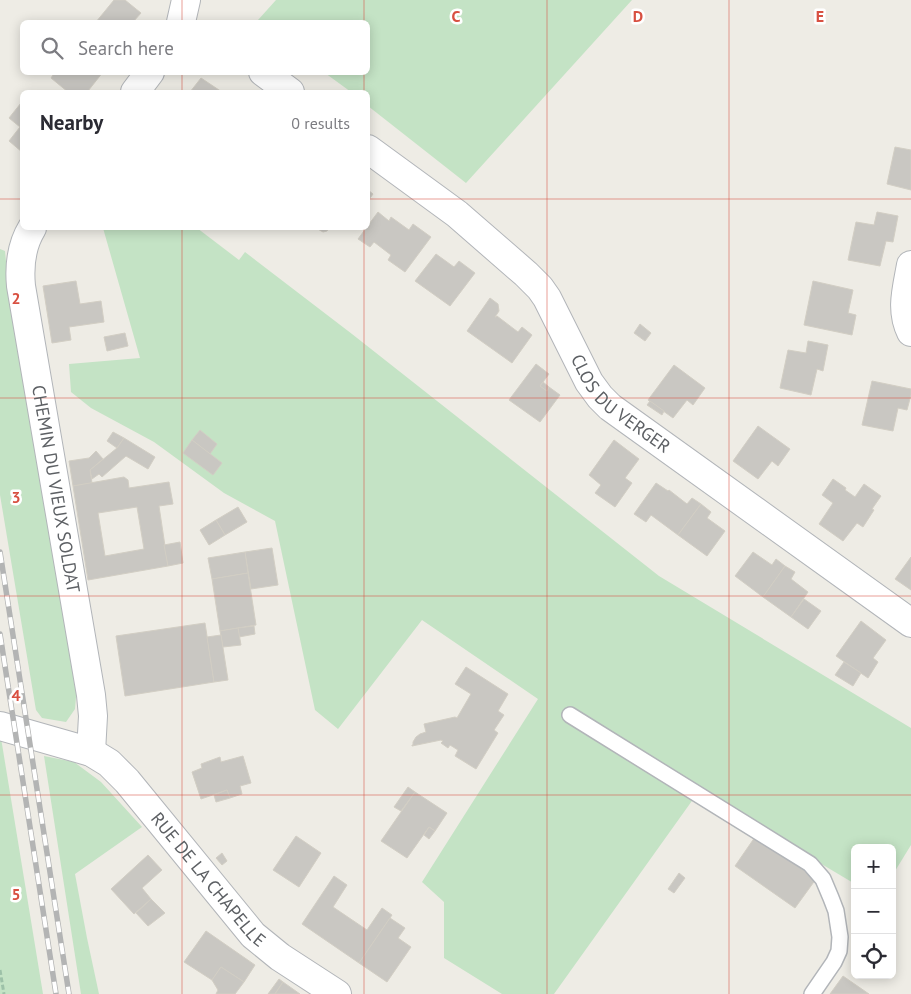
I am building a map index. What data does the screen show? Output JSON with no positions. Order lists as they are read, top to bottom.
{
  "streets": {
    "street": ["CLOS DU VERGER", "CHEMIN DU VIEUX SOLDAT", "RUE DE LA CHAPELLE"]
  },
  "crossings": [
    ["CHEMIN DU VIEUX SOLDAT", "RUE DE LA CHAPELLE"]
  ],
  "page": {
    "search": "Search here",
    "heading": ["Nearby", "0 results"],
    "map_buttons": ["+", "−"]
  },
  "grid": {
    "columns": ["C", "D", "E"],
    "rows": [
      "2",
      "3",
      "4",
      "5"
    ]
  }
}
